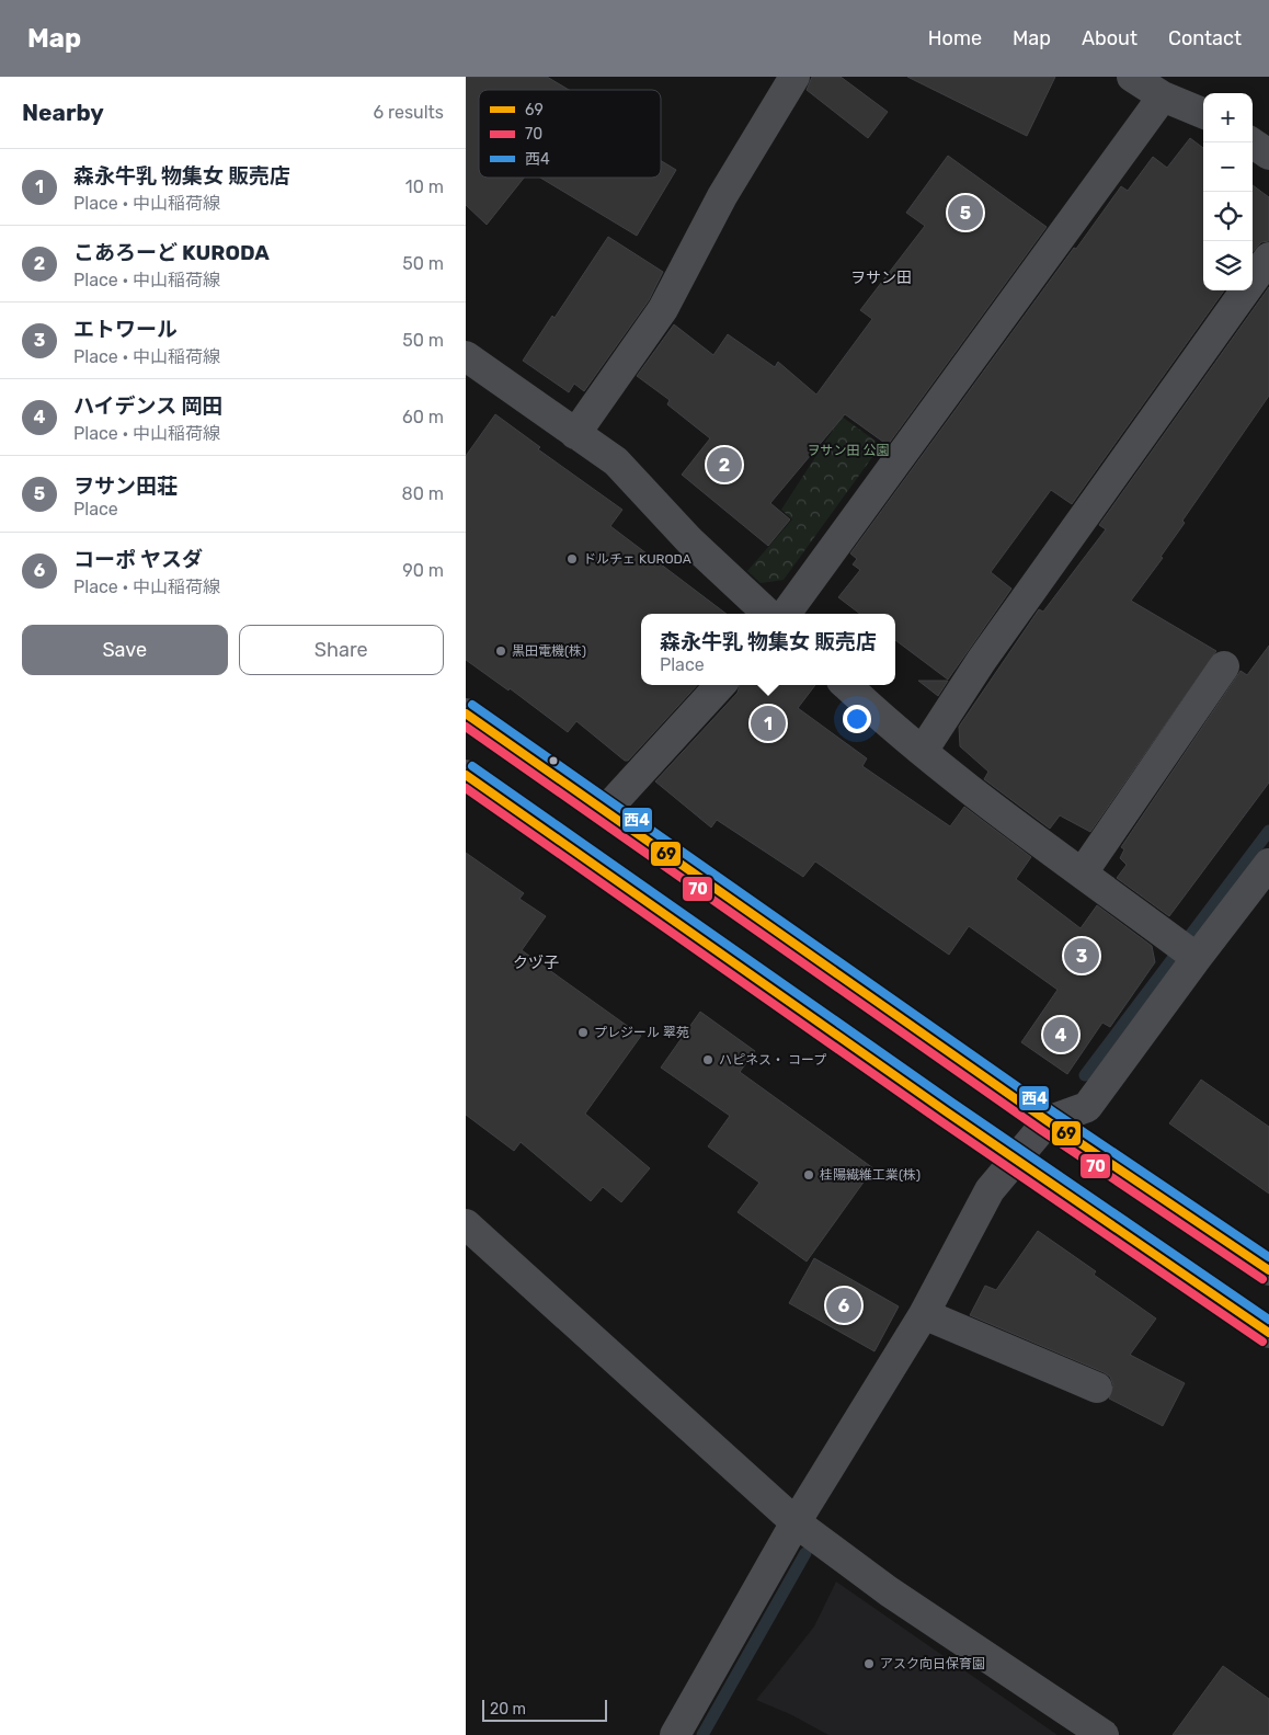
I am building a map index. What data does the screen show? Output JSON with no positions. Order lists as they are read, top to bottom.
{
  "districts": ["ヲサン田", "クヅ子"],
  "parks": ["ヲサン田 公園"],
  "places": [
    "ドルチェ KURODA",
    "黒田電機(株)",
    "プレジール 翠苑",
    "ハピネス・ コープ",
    "桂陽繊維工業(株)",
    "アスク向日保育園"
  ],
  "lines": ["transit line 西4", "transit line 69", "transit line 70"],
  "legend": ["69", "70", "西4"],
  "scale_bar": "20 m",
  "page": {
    "header": "Map",
    "nav": [
      "Home",
      "Map",
      "About",
      "Contact"
    ],
    "heading": ["Nearby", "6 results"],
    "map_buttons": ["+", "−"],
    "list": [
      {
        "mark": "1",
        "name": "森永牛乳 物集女 販売店",
        "note": "Place · 中山稲荷線",
        "value": "10 m"
      },
      {
        "mark": "2",
        "name": "こあろーど KURODA",
        "note": "Place · 中山稲荷線",
        "value": "50 m"
      },
      {
        "mark": "3",
        "name": "エトワール",
        "note": "Place · 中山稲荷線",
        "value": "50 m"
      },
      {
        "mark": "4",
        "name": "ハイデンス 岡田",
        "note": "Place · 中山稲荷線",
        "value": "60 m"
      },
      {
        "mark": "5",
        "name": "ヲサン田荘",
        "note": "Place",
        "value": "80 m"
      },
      {
        "mark": "6",
        "name": "コーポ ヤスダ",
        "note": "Place · 中山稲荷線",
        "value": "90 m"
      }
    ],
    "pins": [
      "5",
      "2",
      "1",
      "3",
      "4",
      "6"
    ],
    "buttons": ["Save", "Share"],
    "popup": ["森永牛乳 物集女 販売店", "Place"],
    "scale": "20 m"
  }
}
